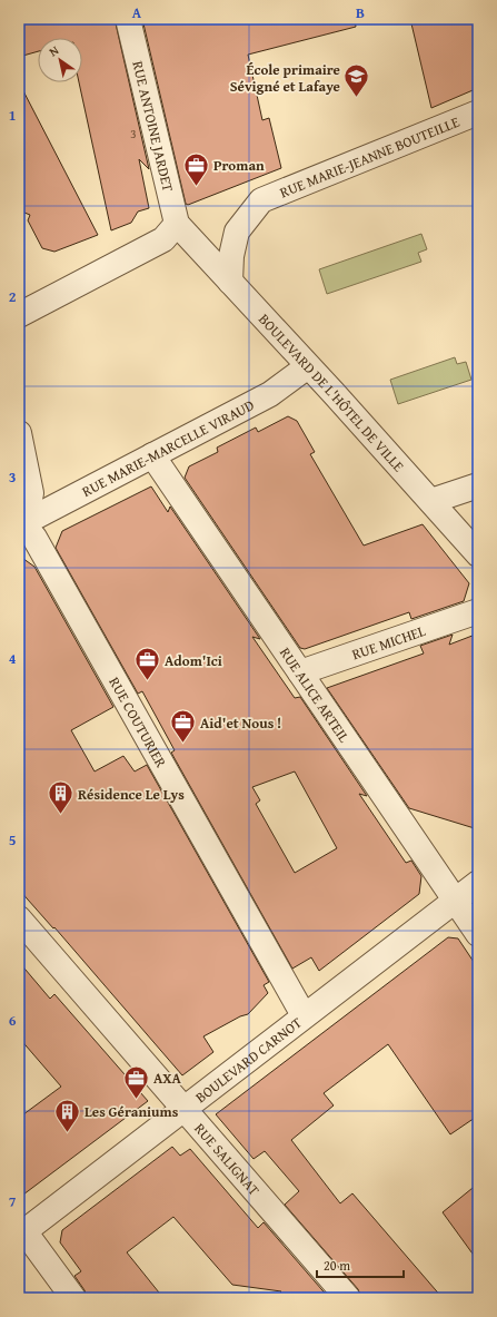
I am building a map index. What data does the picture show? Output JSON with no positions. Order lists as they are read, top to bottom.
{
  "streets": {
    "street": [
      "RUE ANTOINE JARDET",
      "RUE MARIE-JEANNE BOUTEILLE",
      "BOULEVARD DE L'HÔTEL DE VILLE",
      "RUE MARIE-MARCELLE VIRAUD",
      "RUE MICHEL",
      "RUE ALICE ARTEIL",
      "RUE COUTURIER",
      "BOULEVARD CARNOT",
      "RUE SALIGNAT"
    ]
  },
  "crossings": [
    ["RUE ANTOINE JARDET", "BOULEVARD DE L'HÔTEL DE VILLE"],
    ["RUE MARIE-JEANNE BOUTEILLE", "BOULEVARD DE L'HÔTEL DE VILLE"],
    ["BOULEVARD DE L'HÔTEL DE VILLE", "RUE MARIE-MARCELLE VIRAUD"],
    ["RUE MARIE-MARCELLE VIRAUD", "RUE ALICE ARTEIL"],
    ["RUE MARIE-MARCELLE VIRAUD", "RUE COUTURIER"],
    ["RUE MICHEL", "RUE ALICE ARTEIL"],
    ["RUE ALICE ARTEIL", "BOULEVARD CARNOT"],
    ["RUE COUTURIER", "BOULEVARD CARNOT"],
    ["BOULEVARD CARNOT", "RUE SALIGNAT"]
  ],
  "places": {
    "school or university": ["École primaire Sévigné et Lafaye"],
    "office": [
      "Proman",
      "Adom'Ici",
      "Aid'et Nous !",
      "AXA"
    ],
    "building": ["Résidence Le Lys", "Les Géraniums"]
  },
  "house_numbers": ["3"],
  "scale_bar": "20 m",
  "north": "top left",
  "grid": {
    "columns": ["A", "B"],
    "rows": [
      "1",
      "2",
      "3",
      "4",
      "5",
      "6",
      "7"
    ]
  }
}
